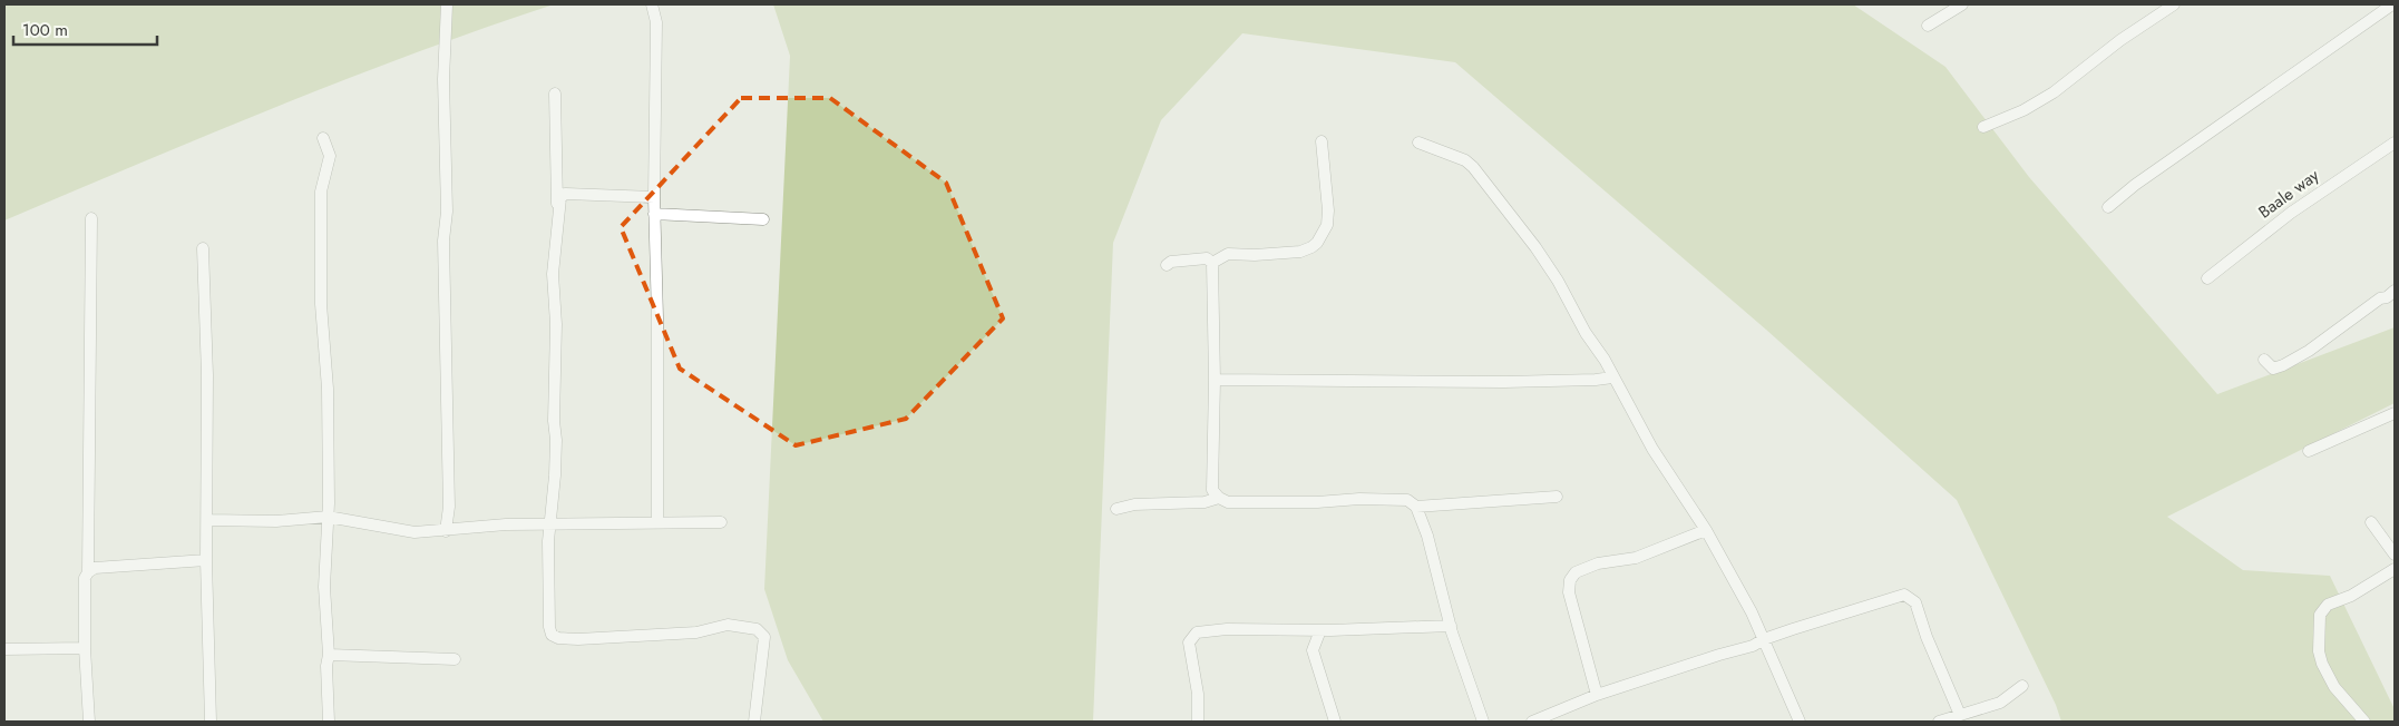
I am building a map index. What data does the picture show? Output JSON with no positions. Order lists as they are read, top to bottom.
{
  "streets": {
    "street": ["Baale way"]
  },
  "scale_bar": "100 m"
}
